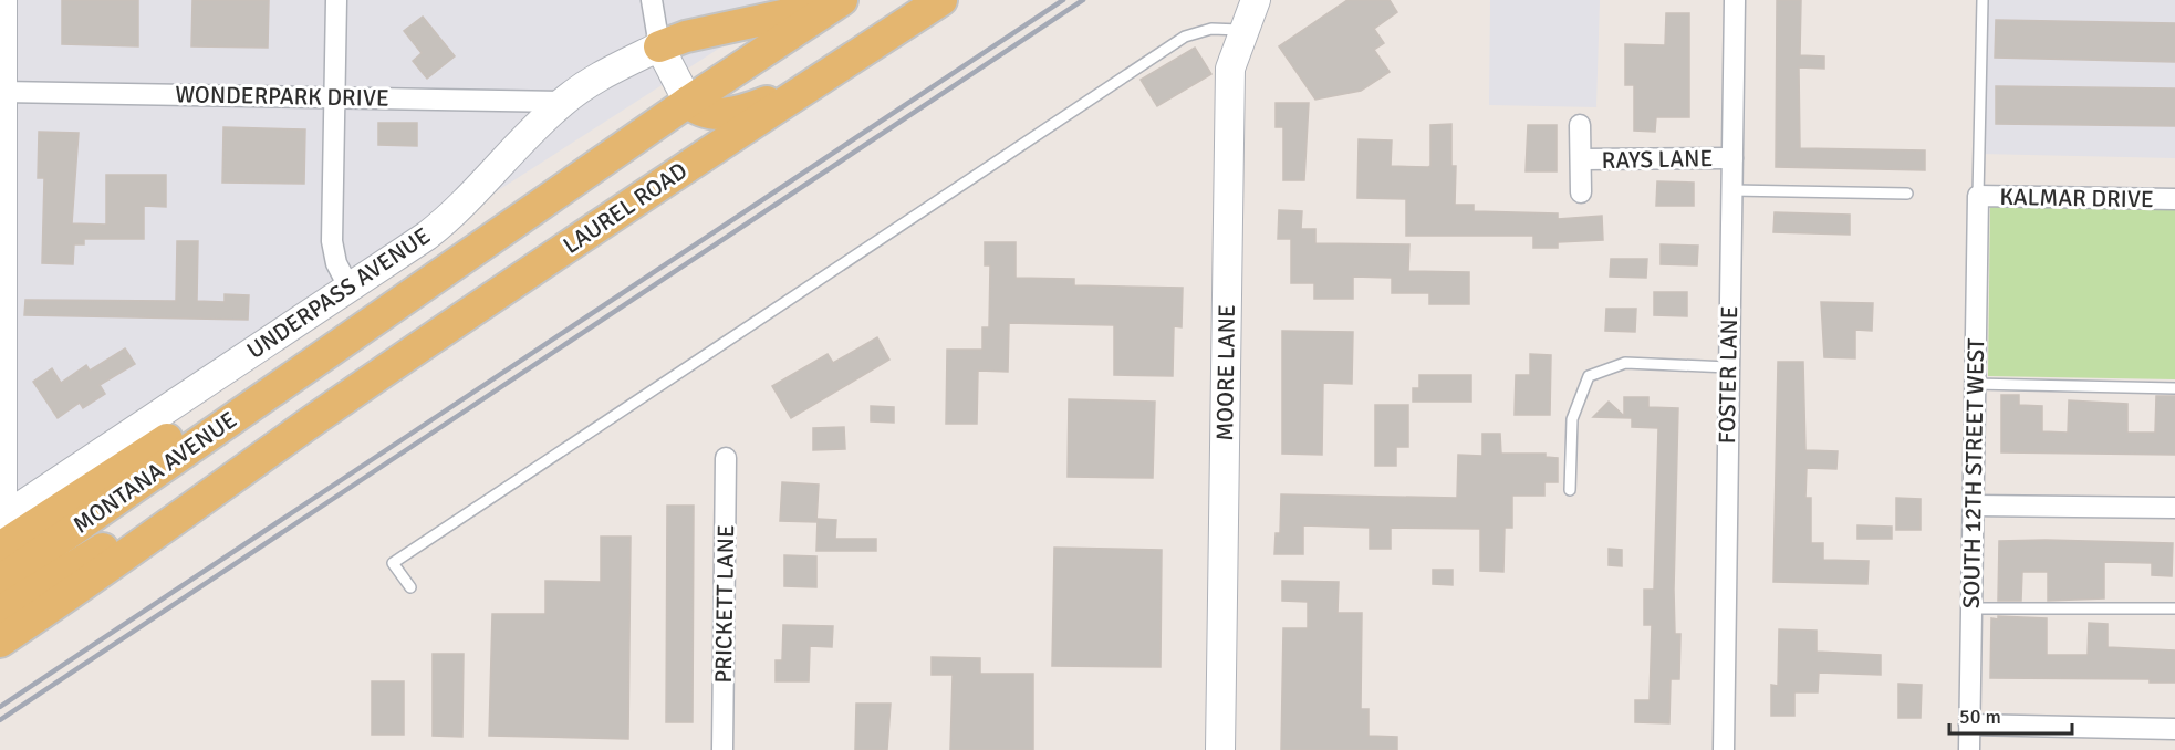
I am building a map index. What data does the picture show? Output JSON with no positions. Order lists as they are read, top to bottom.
{
  "streets": {
    "main road": ["LAUREL ROAD", "MONTANA AVENUE"],
    "street": [
      "WONDERPARK DRIVE",
      "RAYS LANE",
      "KALMAR DRIVE",
      "UNDERPASS AVENUE",
      "MOORE LANE",
      "FOSTER LANE",
      "SOUTH 12TH STREET WEST",
      "PRICKETT LANE"
    ]
  },
  "crossings": [
    ["WONDERPARK DRIVE", "UNDERPASS AVENUE"],
    ["RAYS LANE", "FOSTER LANE"],
    ["KALMAR DRIVE", "SOUTH 12TH STREET WEST"],
    ["LAUREL ROAD", "MONTANA AVENUE"]
  ],
  "scale_bar": "50 m"
}
